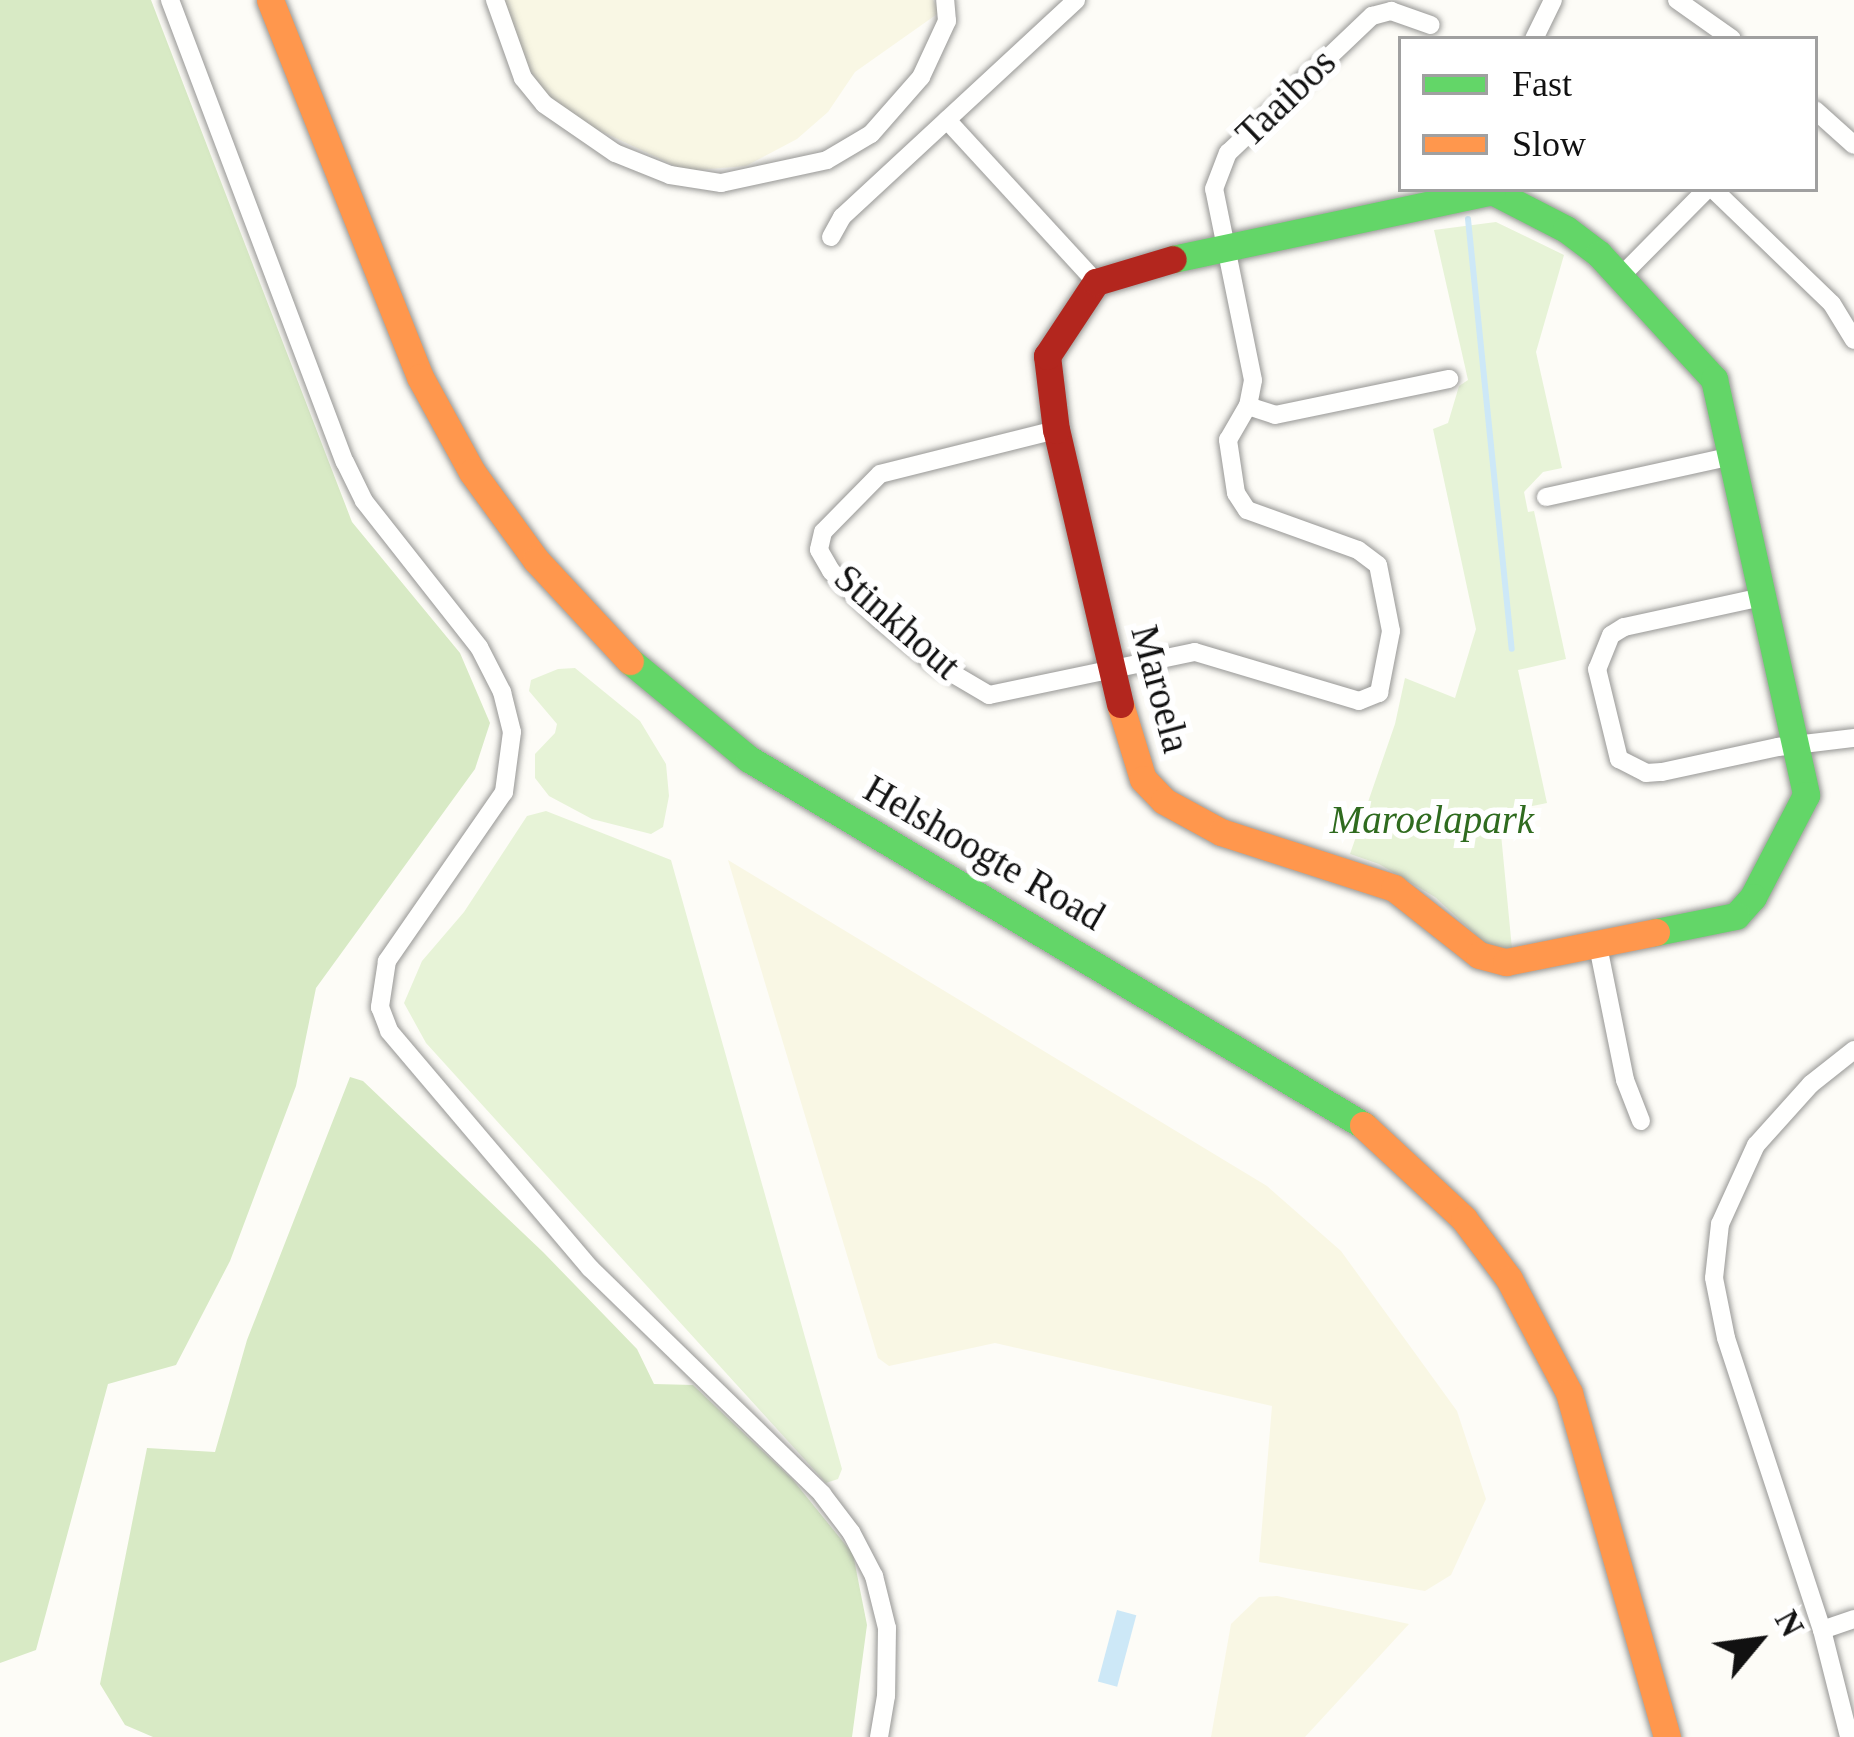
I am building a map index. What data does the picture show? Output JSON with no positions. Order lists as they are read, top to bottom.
{
  "streets": {
    "street": [
      "Taaibos",
      "Stinkhout",
      "Maroela",
      "Helshoogte Road"
    ]
  },
  "crossings": [
    ["Taaibos", "Maroela"],
    ["Stinkhout", "Maroela"]
  ],
  "parks": ["Maroelapark"],
  "legend": ["Fast", "Slow"],
  "north": "top right"
}
